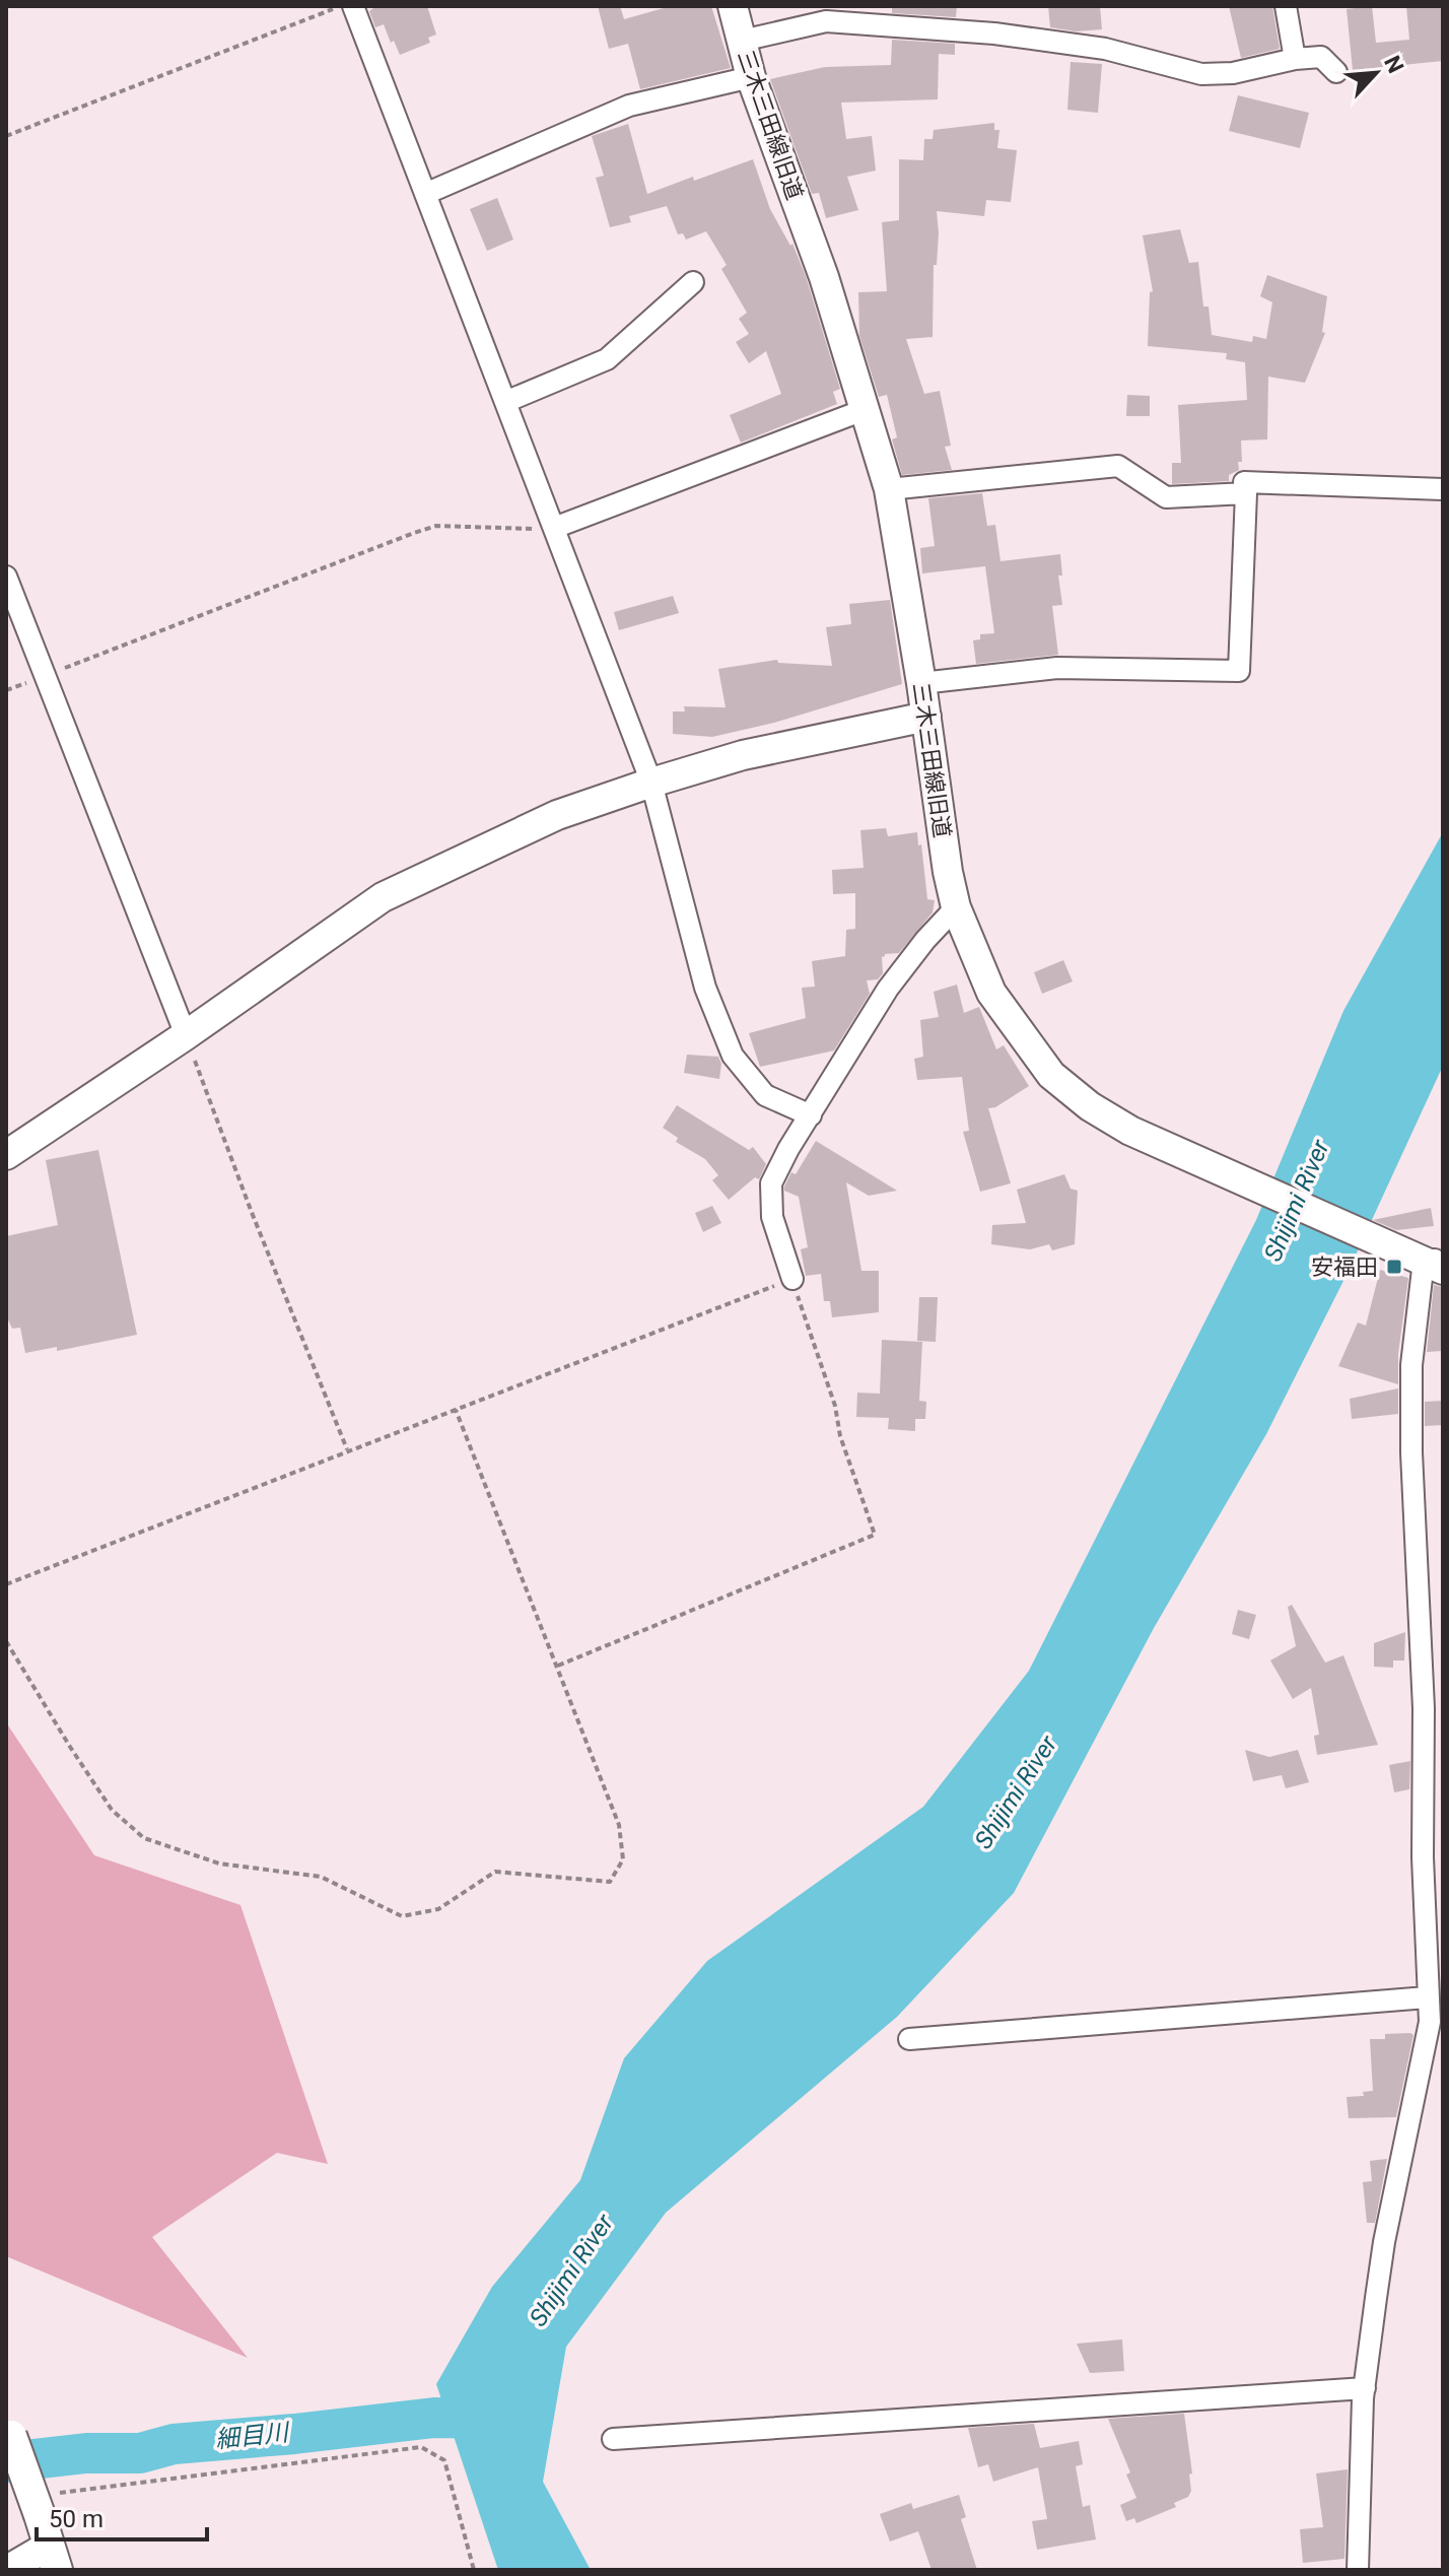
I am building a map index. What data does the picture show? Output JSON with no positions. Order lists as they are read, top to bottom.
{
  "streets": {
    "street": ["三木三田線旧道"]
  },
  "water": ["Shijimi River", "細目川"],
  "places": {
    "transit": ["安福田"]
  },
  "scale_bar": "50 m",
  "north": "top right"
}
